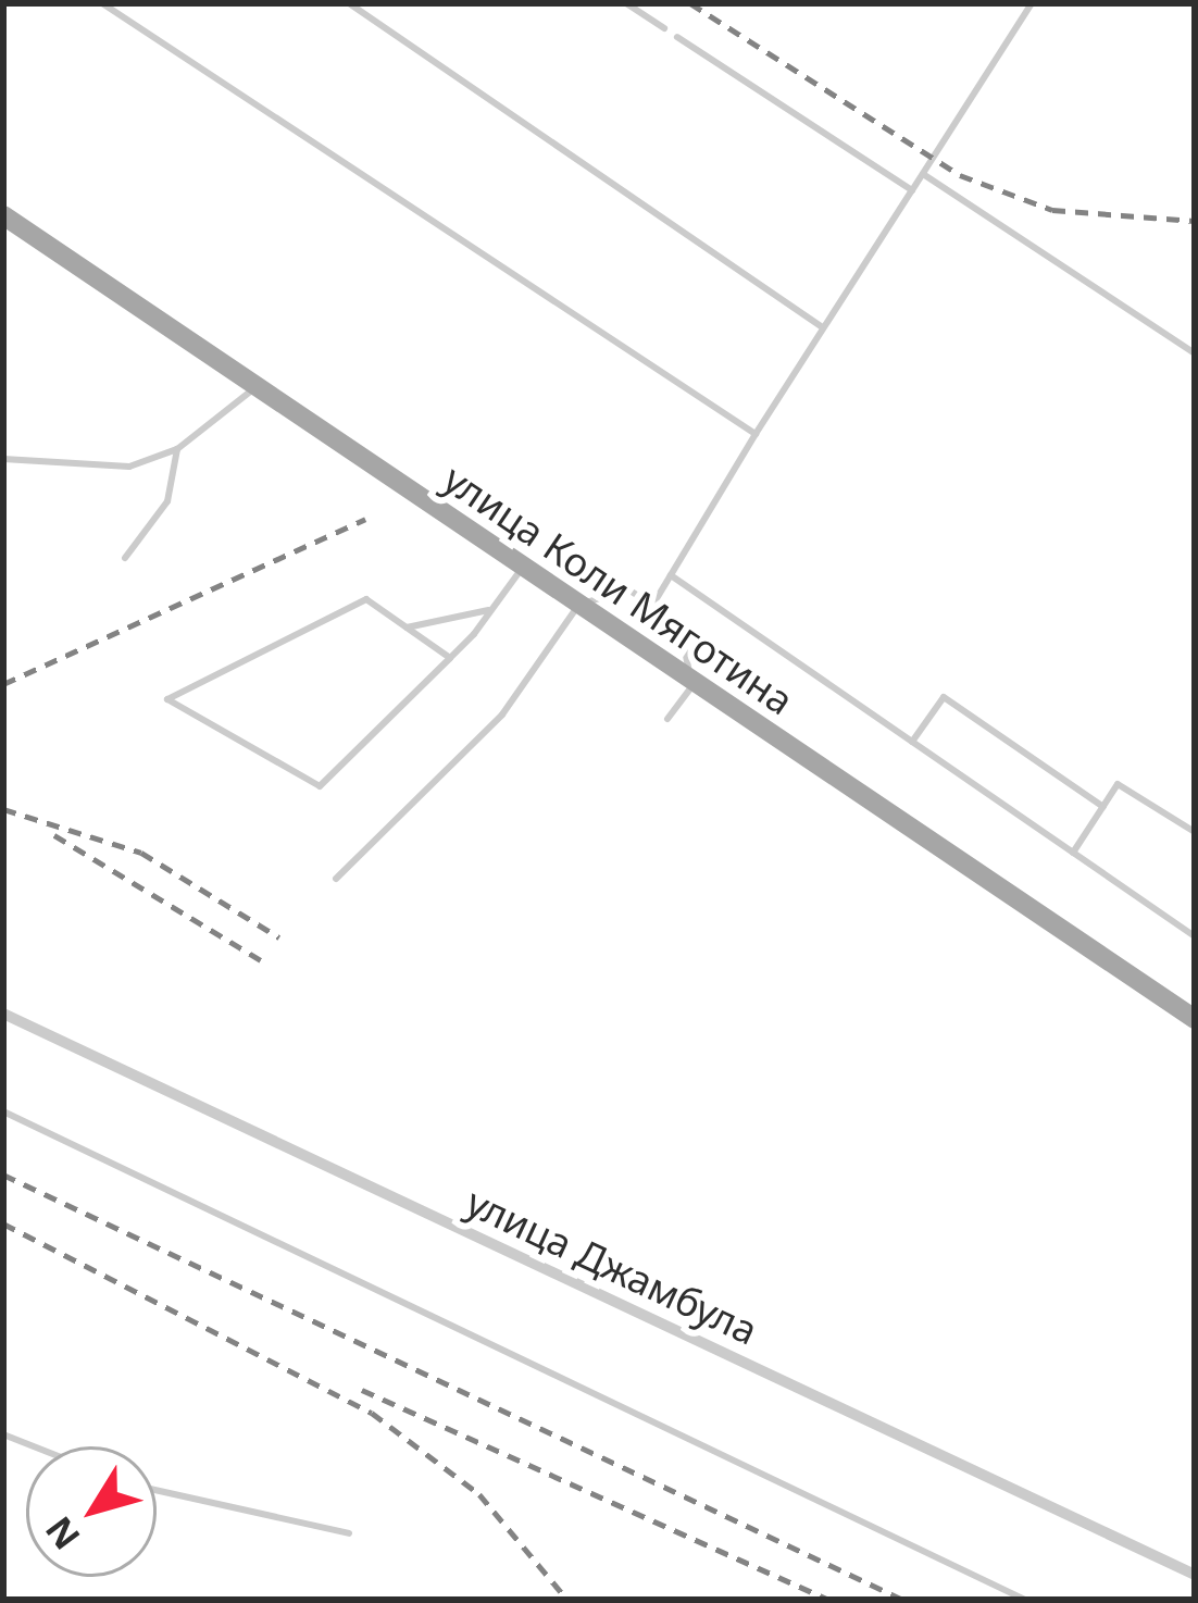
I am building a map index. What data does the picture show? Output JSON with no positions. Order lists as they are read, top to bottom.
{
  "streets": {
    "main road": ["улица Коли Мяготина"],
    "street": ["улица Джамбула"]
  },
  "north": "bottom left"
}
